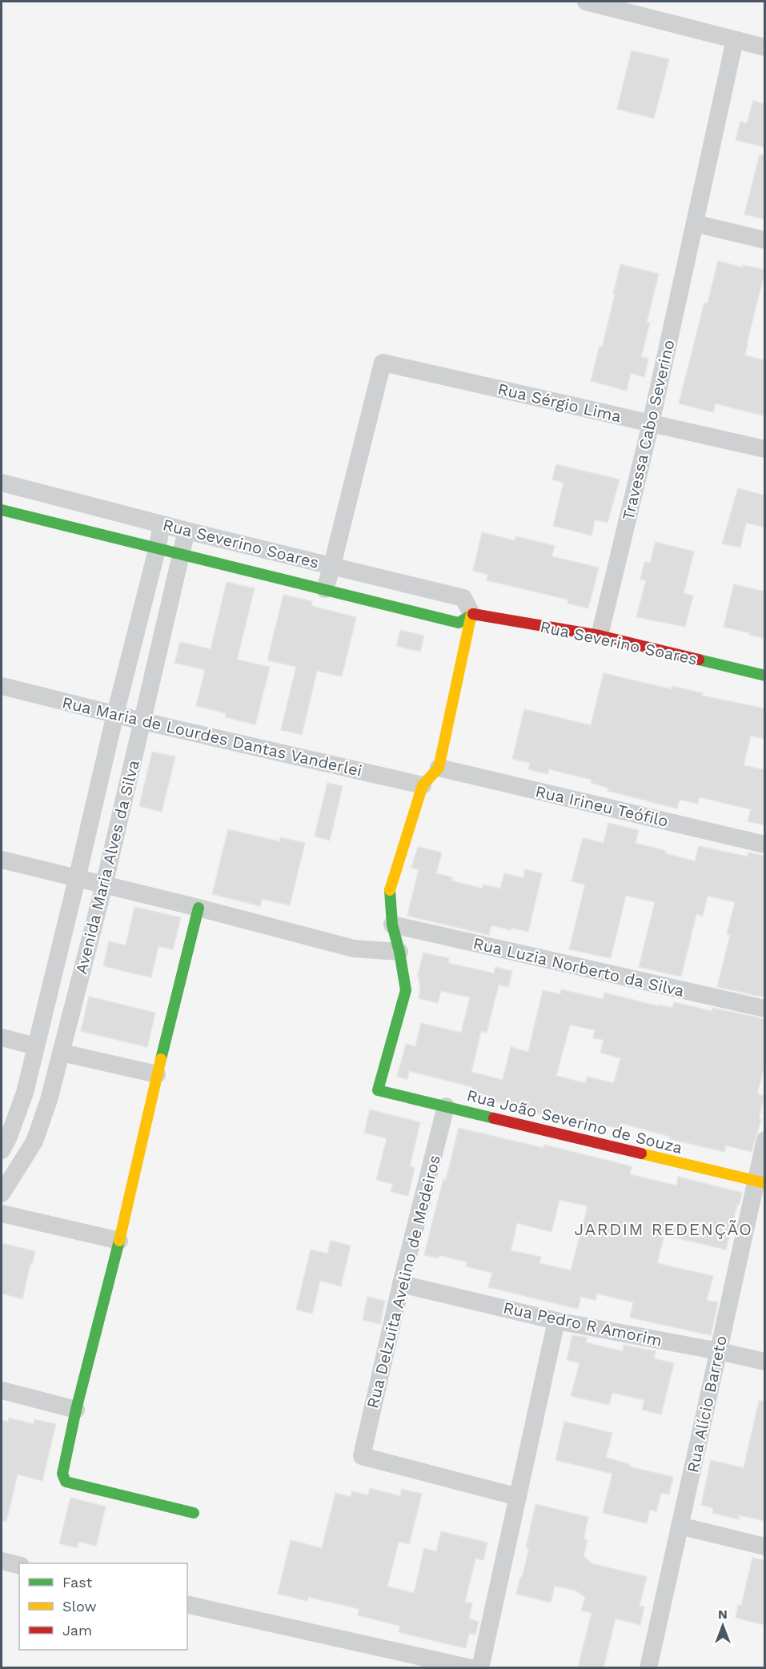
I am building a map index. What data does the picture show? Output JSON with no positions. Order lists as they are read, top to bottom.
{
  "streets": {
    "street": [
      "Rua Sérgio Lima",
      "Travessa Cabo Severino",
      "Rua Severino Soares",
      "Rua Maria de Lourdes Dantas Vanderlei",
      "Rua Irineu Teófilo",
      "Avenida Maria Alves da Silva",
      "Rua Luzia Norberto da Silva",
      "Rua João Severino de Souza",
      "Rua Delzuita Avelino de Medeiros",
      "Rua Pedro R Amorim",
      "Rua Alício Barreto"
    ]
  },
  "crossings": [
    ["Rua Sérgio Lima", "Travessa Cabo Severino"],
    ["Rua Sérgio Lima", "Rua Severino Soares"],
    ["Travessa Cabo Severino", "Rua Severino Soares"],
    ["Rua Severino Soares", "Avenida Maria Alves da Silva"],
    ["Rua Maria de Lourdes Dantas Vanderlei", "Avenida Maria Alves da Silva"],
    ["Rua João Severino de Souza", "Rua Delzuita Avelino de Medeiros"],
    ["Rua João Severino de Souza", "Rua Alício Barreto"],
    ["Rua Delzuita Avelino de Medeiros", "Rua Pedro R Amorim"],
    ["Rua Pedro R Amorim", "Rua Alício Barreto"]
  ],
  "districts": ["JARDIM REDENÇÃO"],
  "legend": ["Fast", "Slow", "Jam"],
  "north": "top"
}
